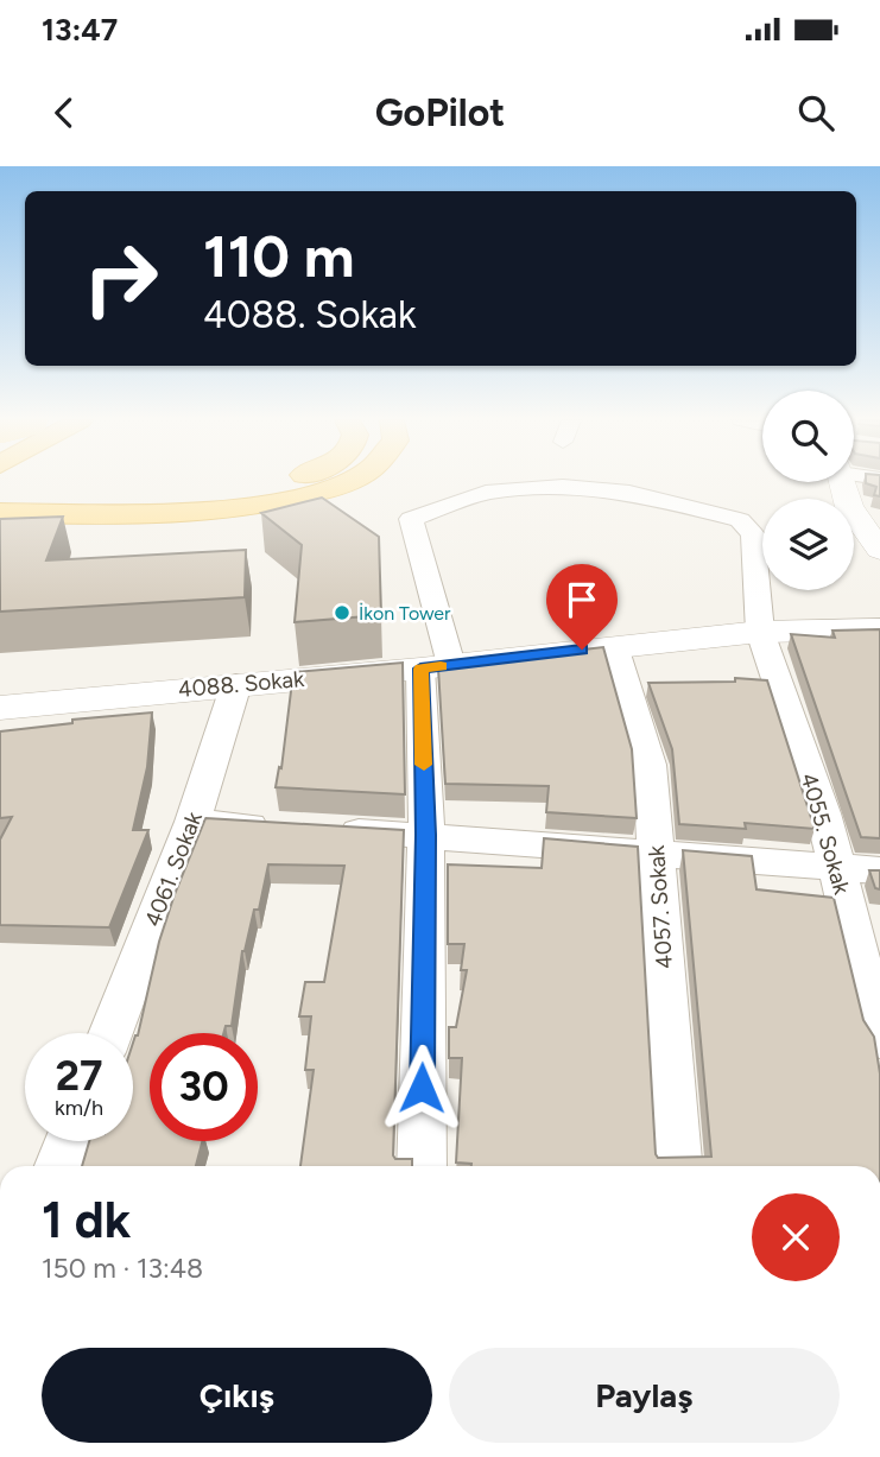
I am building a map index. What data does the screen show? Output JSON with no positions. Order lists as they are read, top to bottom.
{
  "streets": {
    "street": [
      "4088. Sokak",
      "4055. Sokak",
      "4061. Sokak",
      "4057. Sokak"
    ]
  },
  "crossings": [
    ["4088. Sokak", "4055. Sokak"],
    ["4088. Sokak", "4061. Sokak"],
    ["4088. Sokak", "4057. Sokak"]
  ],
  "places": ["İkon Tower"],
  "page": {
    "status": "13:47",
    "header": "GoPilot",
    "turn": ["110 m", "4088. Sokak"],
    "speed": "27 km/h",
    "limit": "30",
    "heading": ["1 dk", "150 m · 13:48"],
    "buttons": ["Çıkış", "Paylaş"]
  }
}
